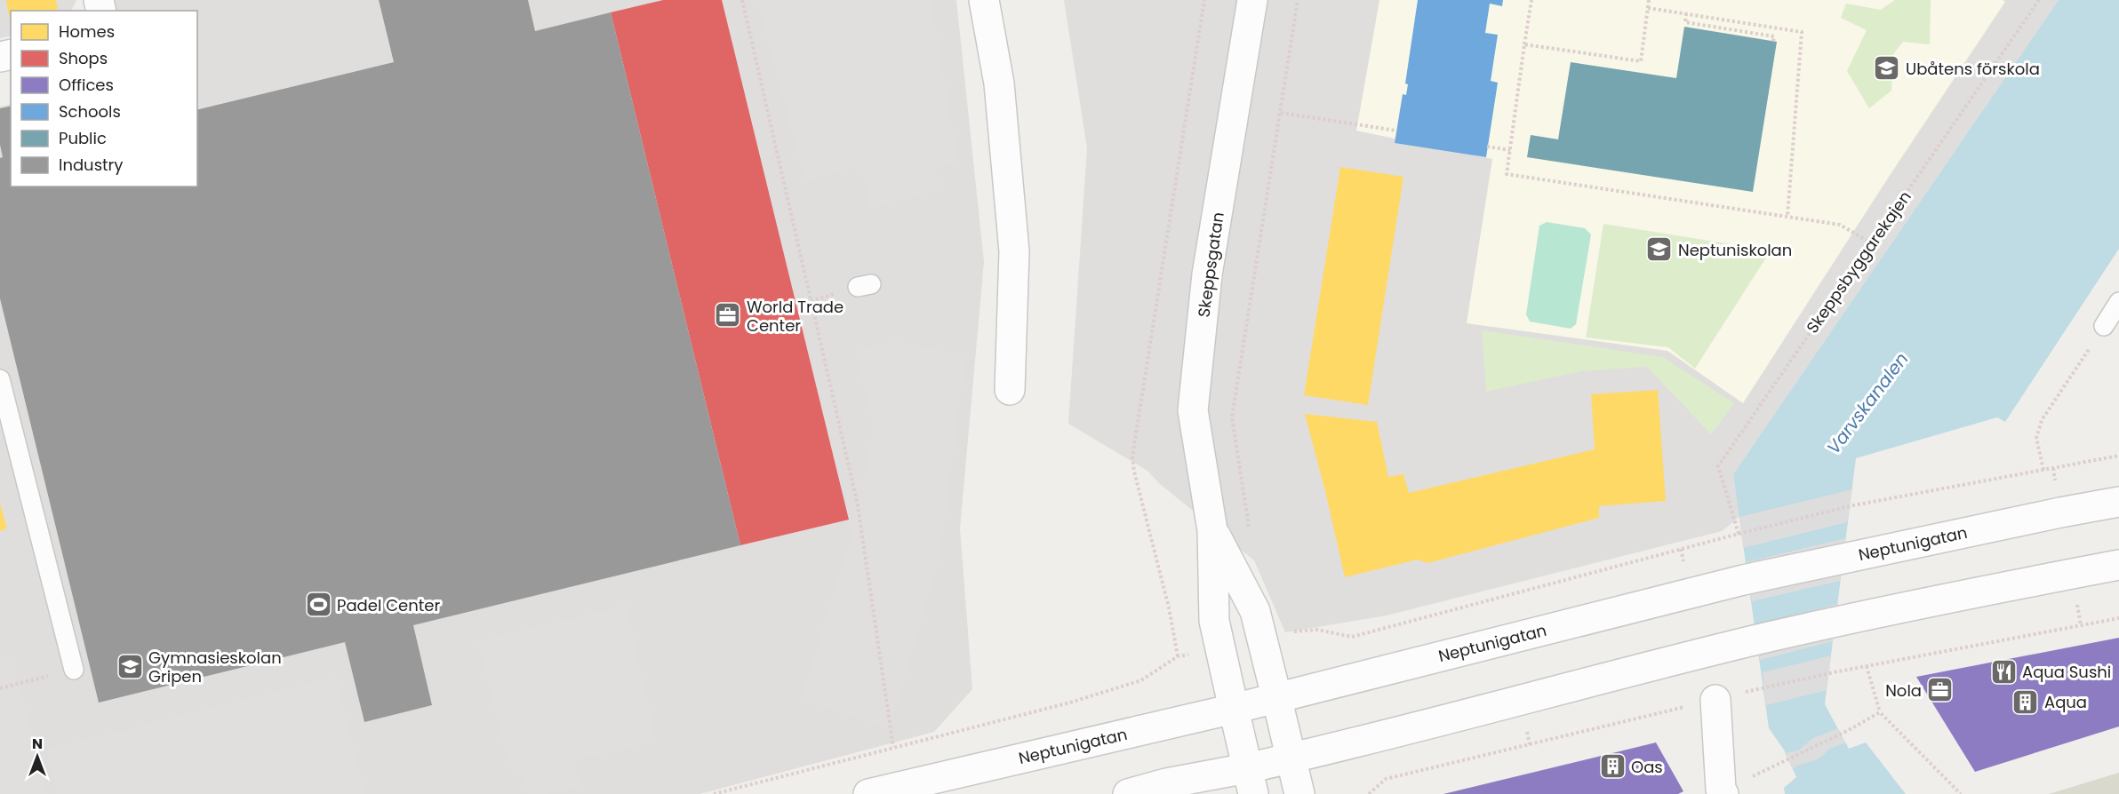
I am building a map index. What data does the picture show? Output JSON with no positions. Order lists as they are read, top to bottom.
{
  "streets": {
    "street": ["Skeppsgatan", "Neptunigatan"],
    "path": ["Skeppsbyggarekajen"]
  },
  "water": ["Varvskanalen"],
  "places": {
    "school or university": ["Ubåtens förskola", "Neptuniskolan", "Gymnasieskolan Gripen"],
    "office": ["World Trade Center", "Nola"],
    "sports": ["Padel Center"],
    "restaurant": ["Aqua Sushi"],
    "building": ["Aqua", "Oas"]
  },
  "legend": [
    "Homes",
    "Shops",
    "Offices",
    "Schools",
    "Public",
    "Industry"
  ],
  "north": "top"
}
